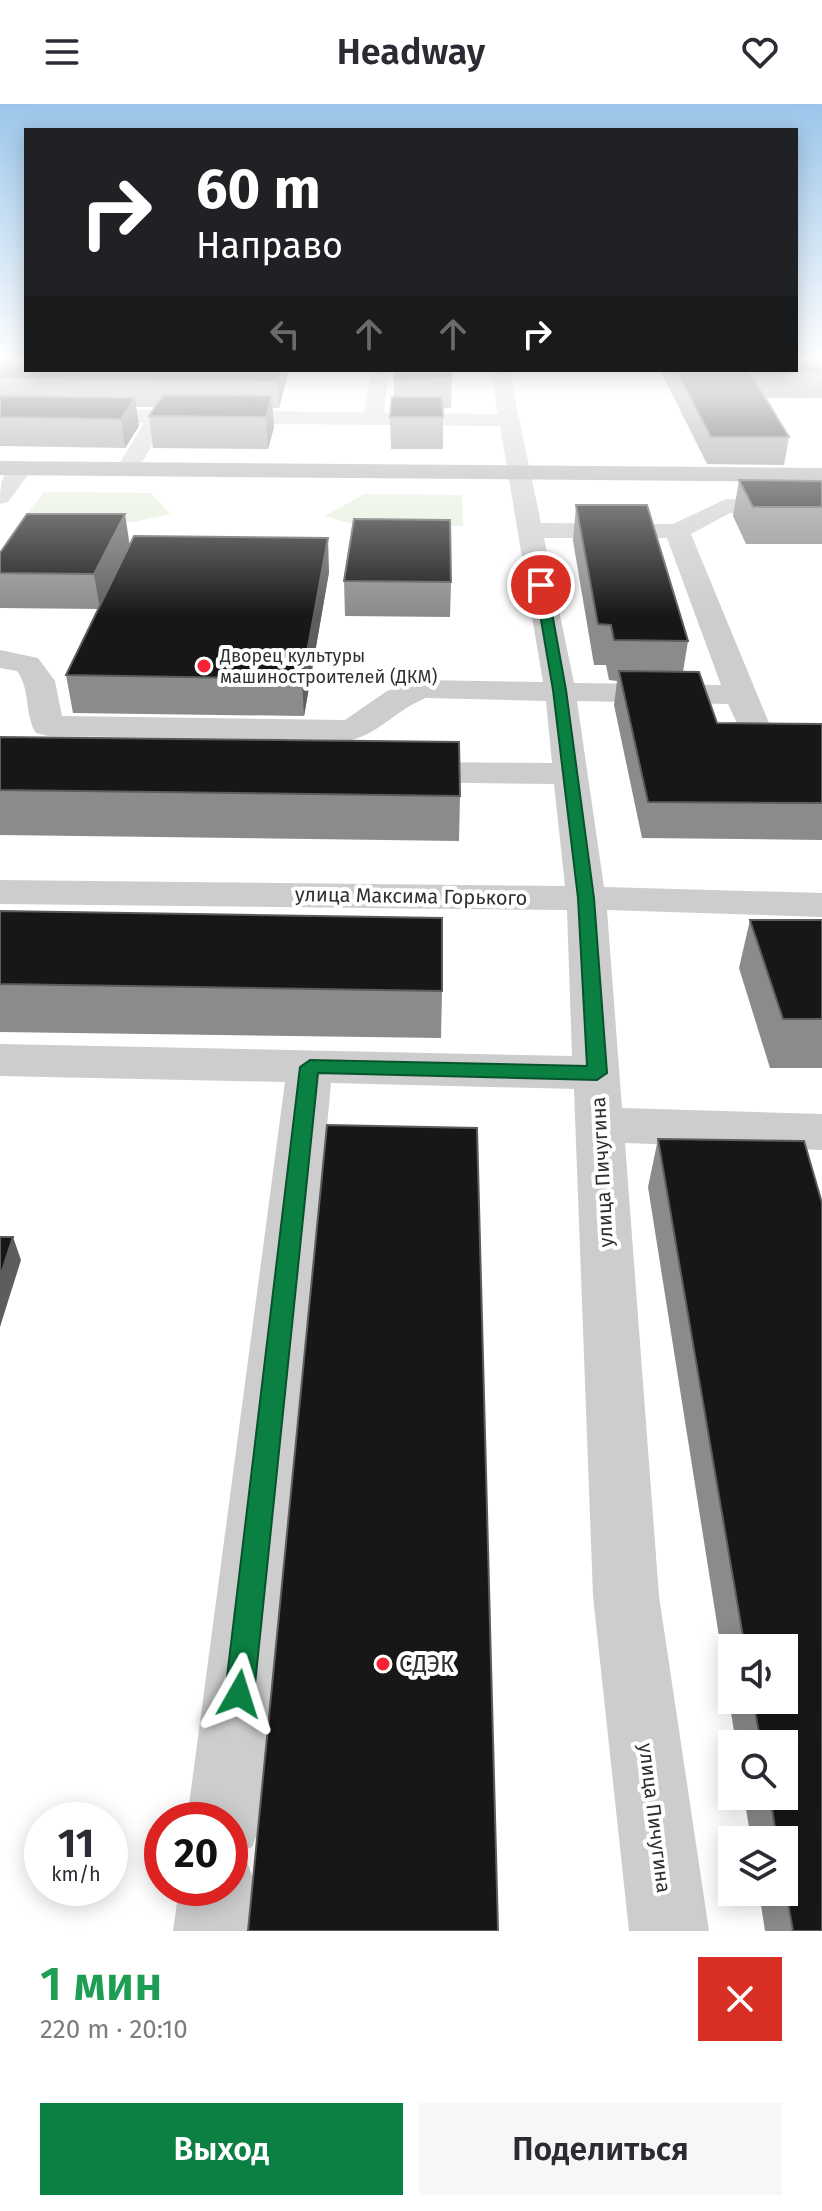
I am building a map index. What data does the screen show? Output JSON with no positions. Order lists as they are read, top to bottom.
{
  "streets": {
    "street": ["улица Максима Горького", "улица Пичугина"]
  },
  "crossings": [
    ["улица Максима Горького", "улица Пичугина"]
  ],
  "places": ["Дворец культуры машиностроителей (ДКМ)", "СДЭК"],
  "page": {
    "header": "Headway",
    "turn": ["60 m", "Направо"],
    "speed": "11 km/h",
    "limit": "20",
    "heading": ["1 мин", "220 m · 20:10"],
    "buttons": ["Выход", "Поделиться"]
  }
}
